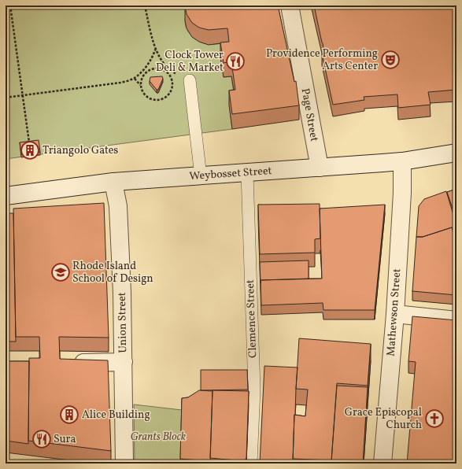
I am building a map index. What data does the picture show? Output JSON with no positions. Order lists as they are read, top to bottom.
{
  "streets": {
    "street": [
      "Page Street",
      "Weybosset Street",
      "Mathewson Street",
      "Union Street"
    ],
    "lane": ["Clemence Street"]
  },
  "crossings": [
    ["Page Street", "Weybosset Street"],
    ["Weybosset Street", "Mathewson Street"],
    ["Weybosset Street", "Clemence Street"],
    ["Weybosset Street", "Union Street"]
  ],
  "parks": ["Grants Block"],
  "places": {
    "theatre": ["Providence Performing Arts Center"],
    "restaurant": ["Clock Tower Deli & Market", "Sura"],
    "building": ["Triangolo Gates", "Alice Building"],
    "school or university": ["Rhode Island School of Design"],
    "church": ["Grace Episcopal Church"]
  }
}
